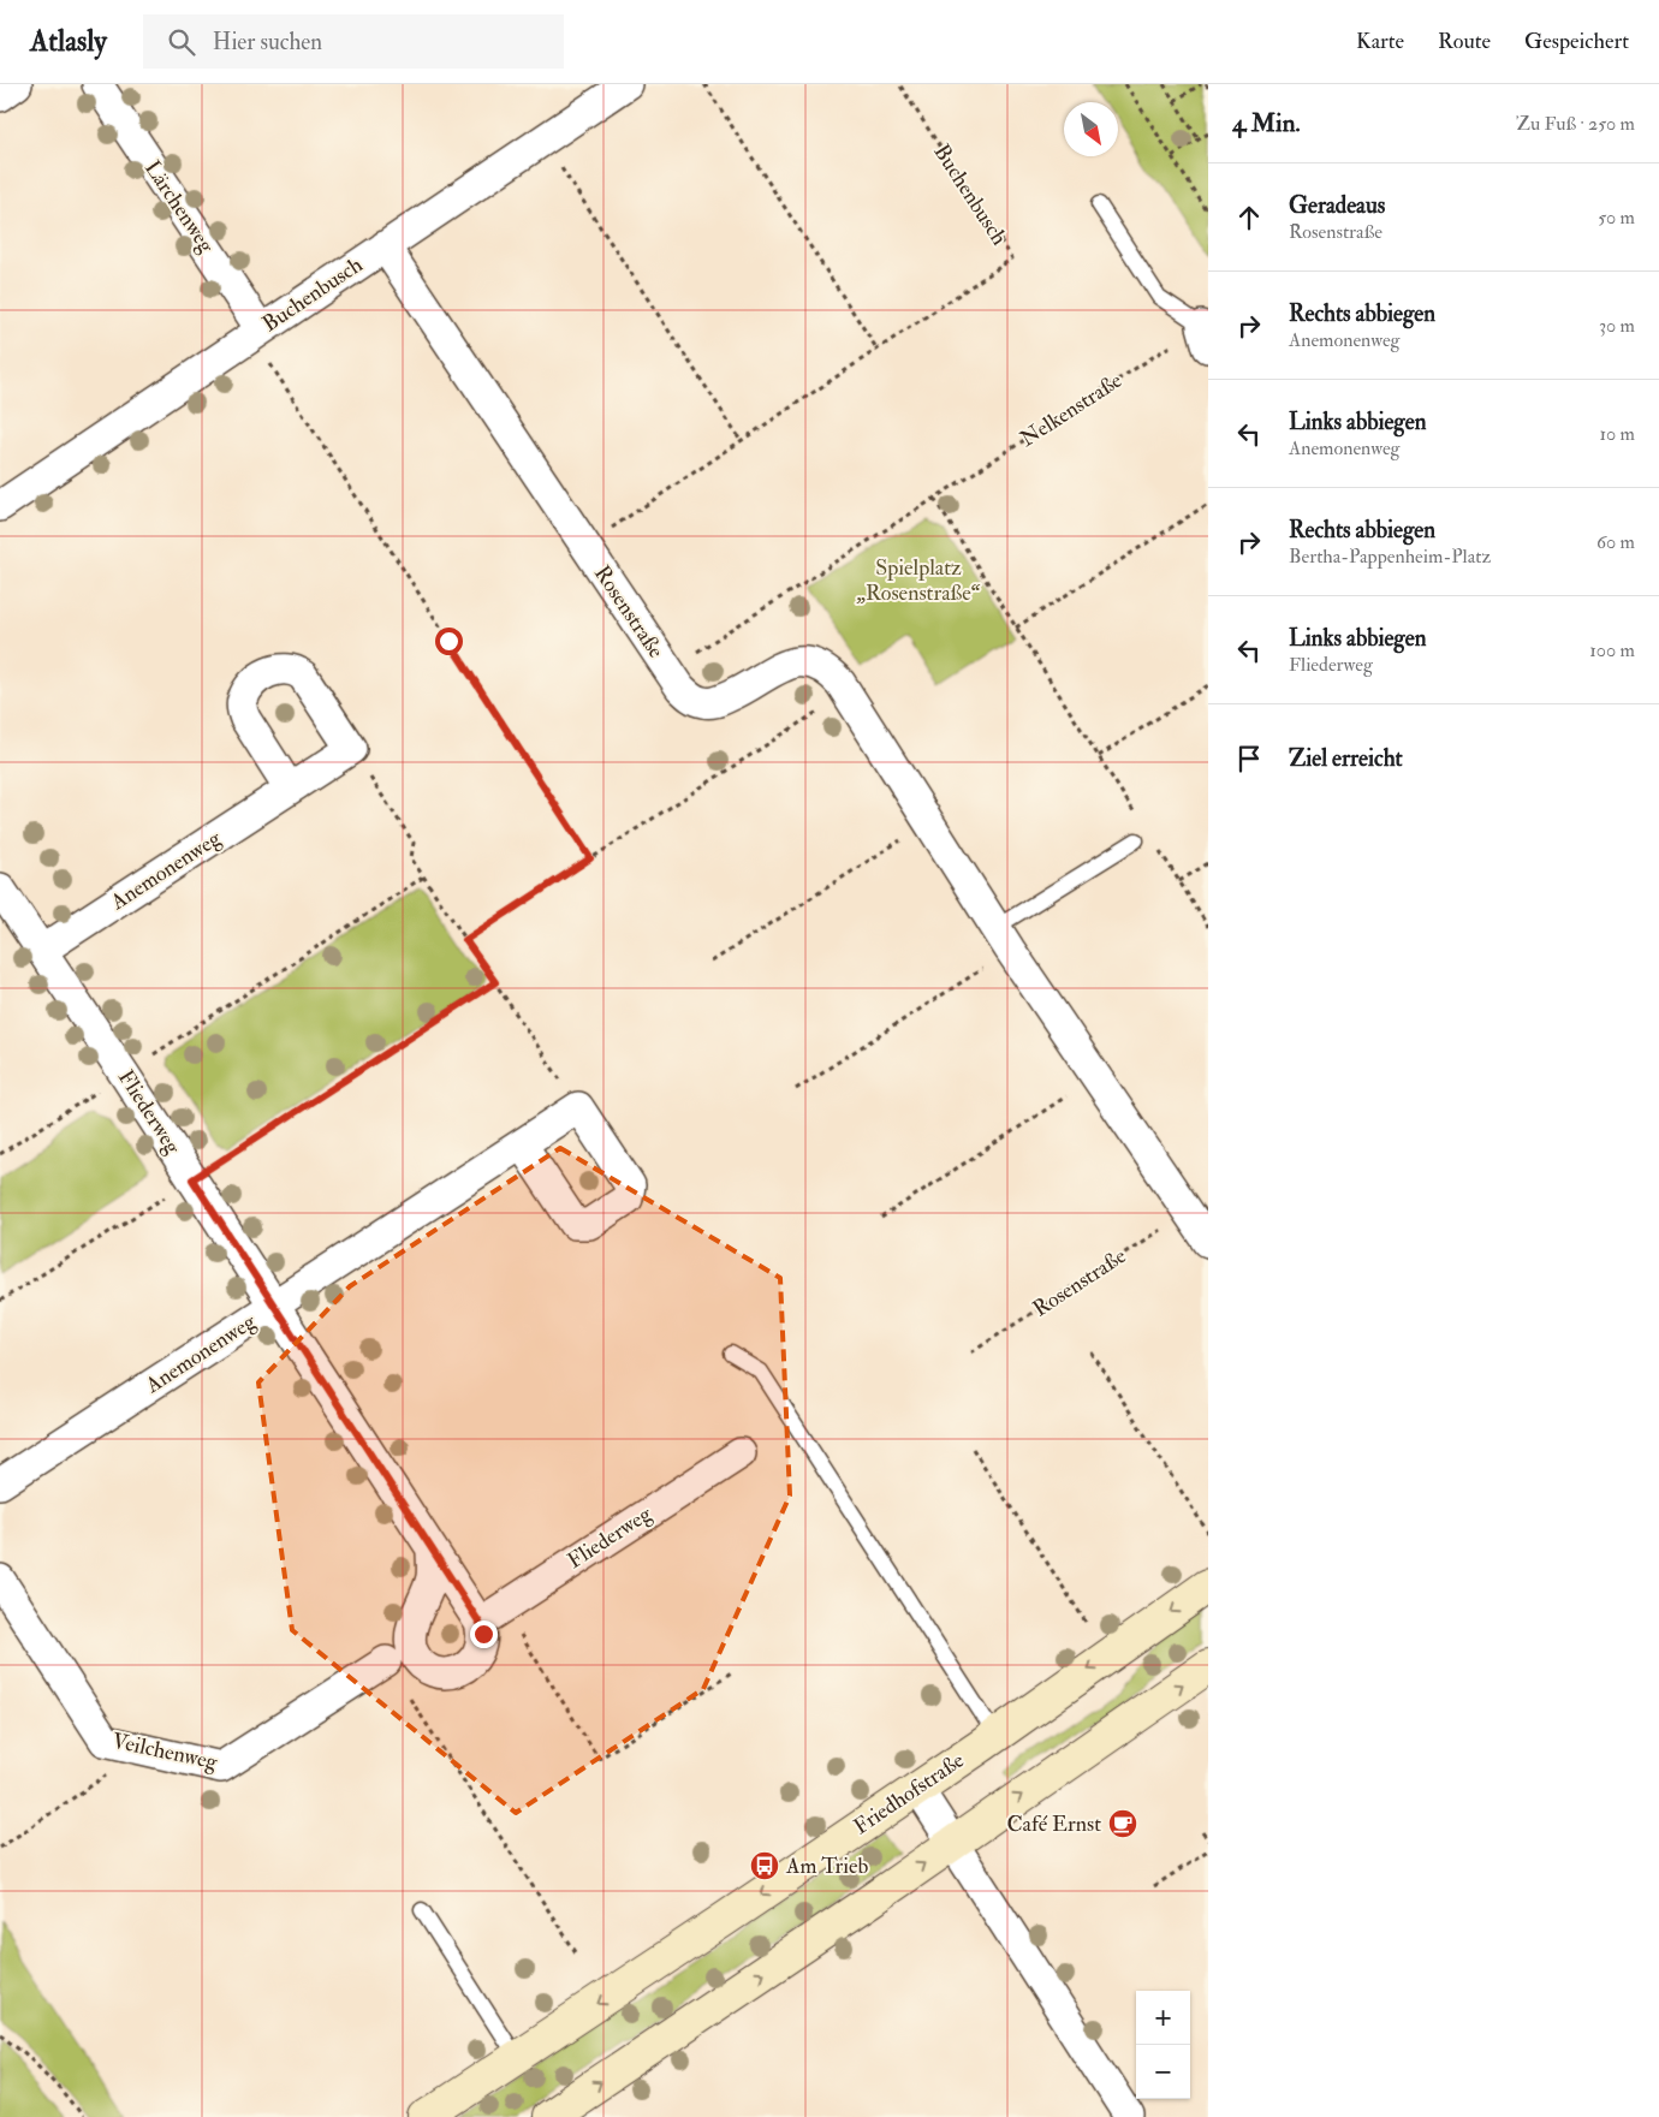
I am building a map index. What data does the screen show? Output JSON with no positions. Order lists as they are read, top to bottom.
{
  "streets": {
    "main road": ["Friedhofstraße"],
    "street": [
      "Buchenbusch",
      "Lärchenweg",
      "Rosenstraße",
      "Anemonenweg",
      "Fliederweg",
      "Veilchenweg"
    ],
    "path": ["Nelkenstraße"]
  },
  "crossings": [
    ["Buchenbusch", "Lärchenweg"],
    ["Buchenbusch", "Rosenstraße"],
    ["Nelkenstraße", "Rosenstraße"],
    ["Anemonenweg", "Fliederweg"]
  ],
  "parks": ["Spielplatz „Rosenstraße“"],
  "places": {
    "cafe": ["Café Ernst"],
    "bus stop": ["Am Trieb"]
  },
  "north": "bottom right",
  "page": {
    "header": "Atlasly",
    "search": "Hier suchen",
    "nav": ["Karte", "Route", "Gespeichert"],
    "heading": ["4 Min.", "Zu Fuß · 250 m"],
    "list": [
      ["Geradeaus", "Rosenstraße", "50 m"],
      ["Rechts abbiegen", "Anemonenweg", "30 m"],
      ["Links abbiegen", "Anemonenweg", "10 m"],
      ["Rechts abbiegen", "Bertha-Pappenheim-Platz", "60 m"],
      ["Links abbiegen", "Fliederweg", "100 m"],
      "Ziel erreicht"
    ],
    "map_buttons": ["+", "−"]
  }
}
